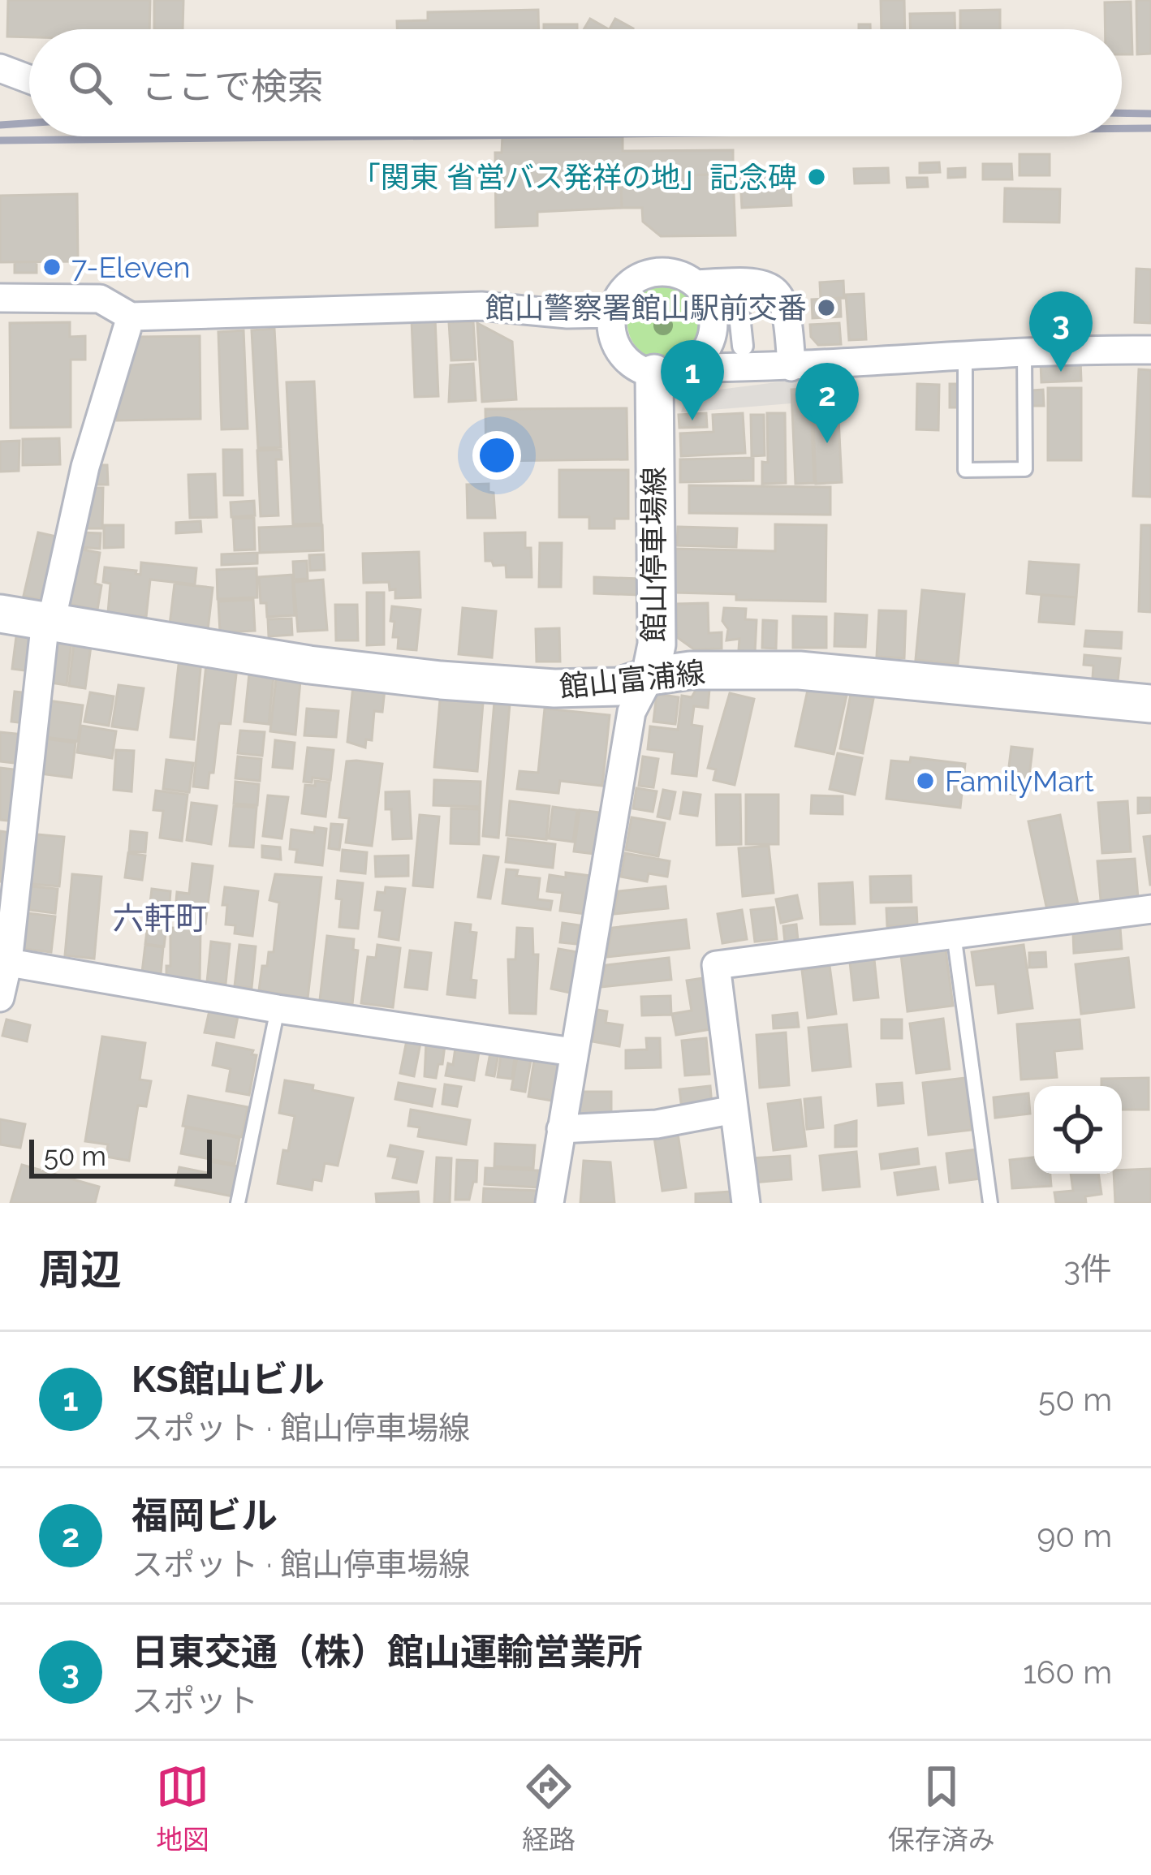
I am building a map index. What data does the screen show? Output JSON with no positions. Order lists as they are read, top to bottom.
{
  "streets": {
    "main road": ["館山停車場線", "館山富浦線"]
  },
  "crossings": [
    ["館山停車場線", "館山富浦線"]
  ],
  "districts": ["六軒町"],
  "places": [
    "「関東 省営バス発祥の地」記念碑",
    "7-Eleven",
    "館山警察署館山駅前交番",
    "FamilyMart"
  ],
  "scale_bar": "50 m",
  "page": {
    "search": "ここで検索",
    "pins": ["3", "1", "2"],
    "scale": "50 m",
    "heading": ["周辺", "3件"],
    "list": [
      {
        "mark": "1",
        "name": "KS館山ビル",
        "note": "スポット · 館山停車場線",
        "value": "50 m"
      },
      {
        "mark": "2",
        "name": "福岡ビル",
        "note": "スポット · 館山停車場線",
        "value": "90 m"
      },
      {
        "mark": "3",
        "name": "日東交通（株）館山運輸営業所",
        "note": "スポット",
        "value": "160 m"
      }
    ],
    "nav": ["地図", "経路", "保存済み"]
  }
}
